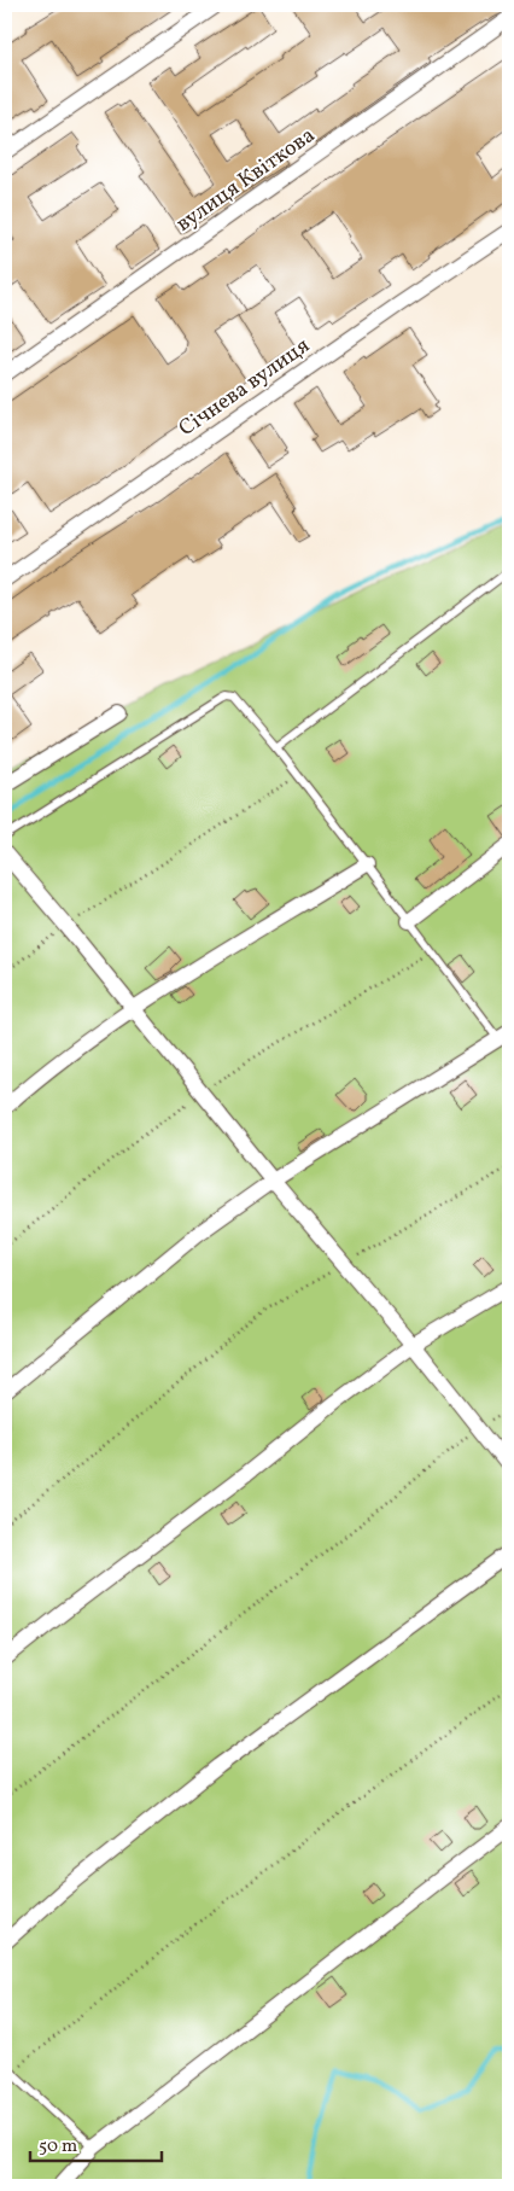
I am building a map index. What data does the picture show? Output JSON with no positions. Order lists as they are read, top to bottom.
{
  "streets": {
    "street": ["вулиця Квіткова", "Січнева вулиця"]
  },
  "scale_bar": "50 m"
}
